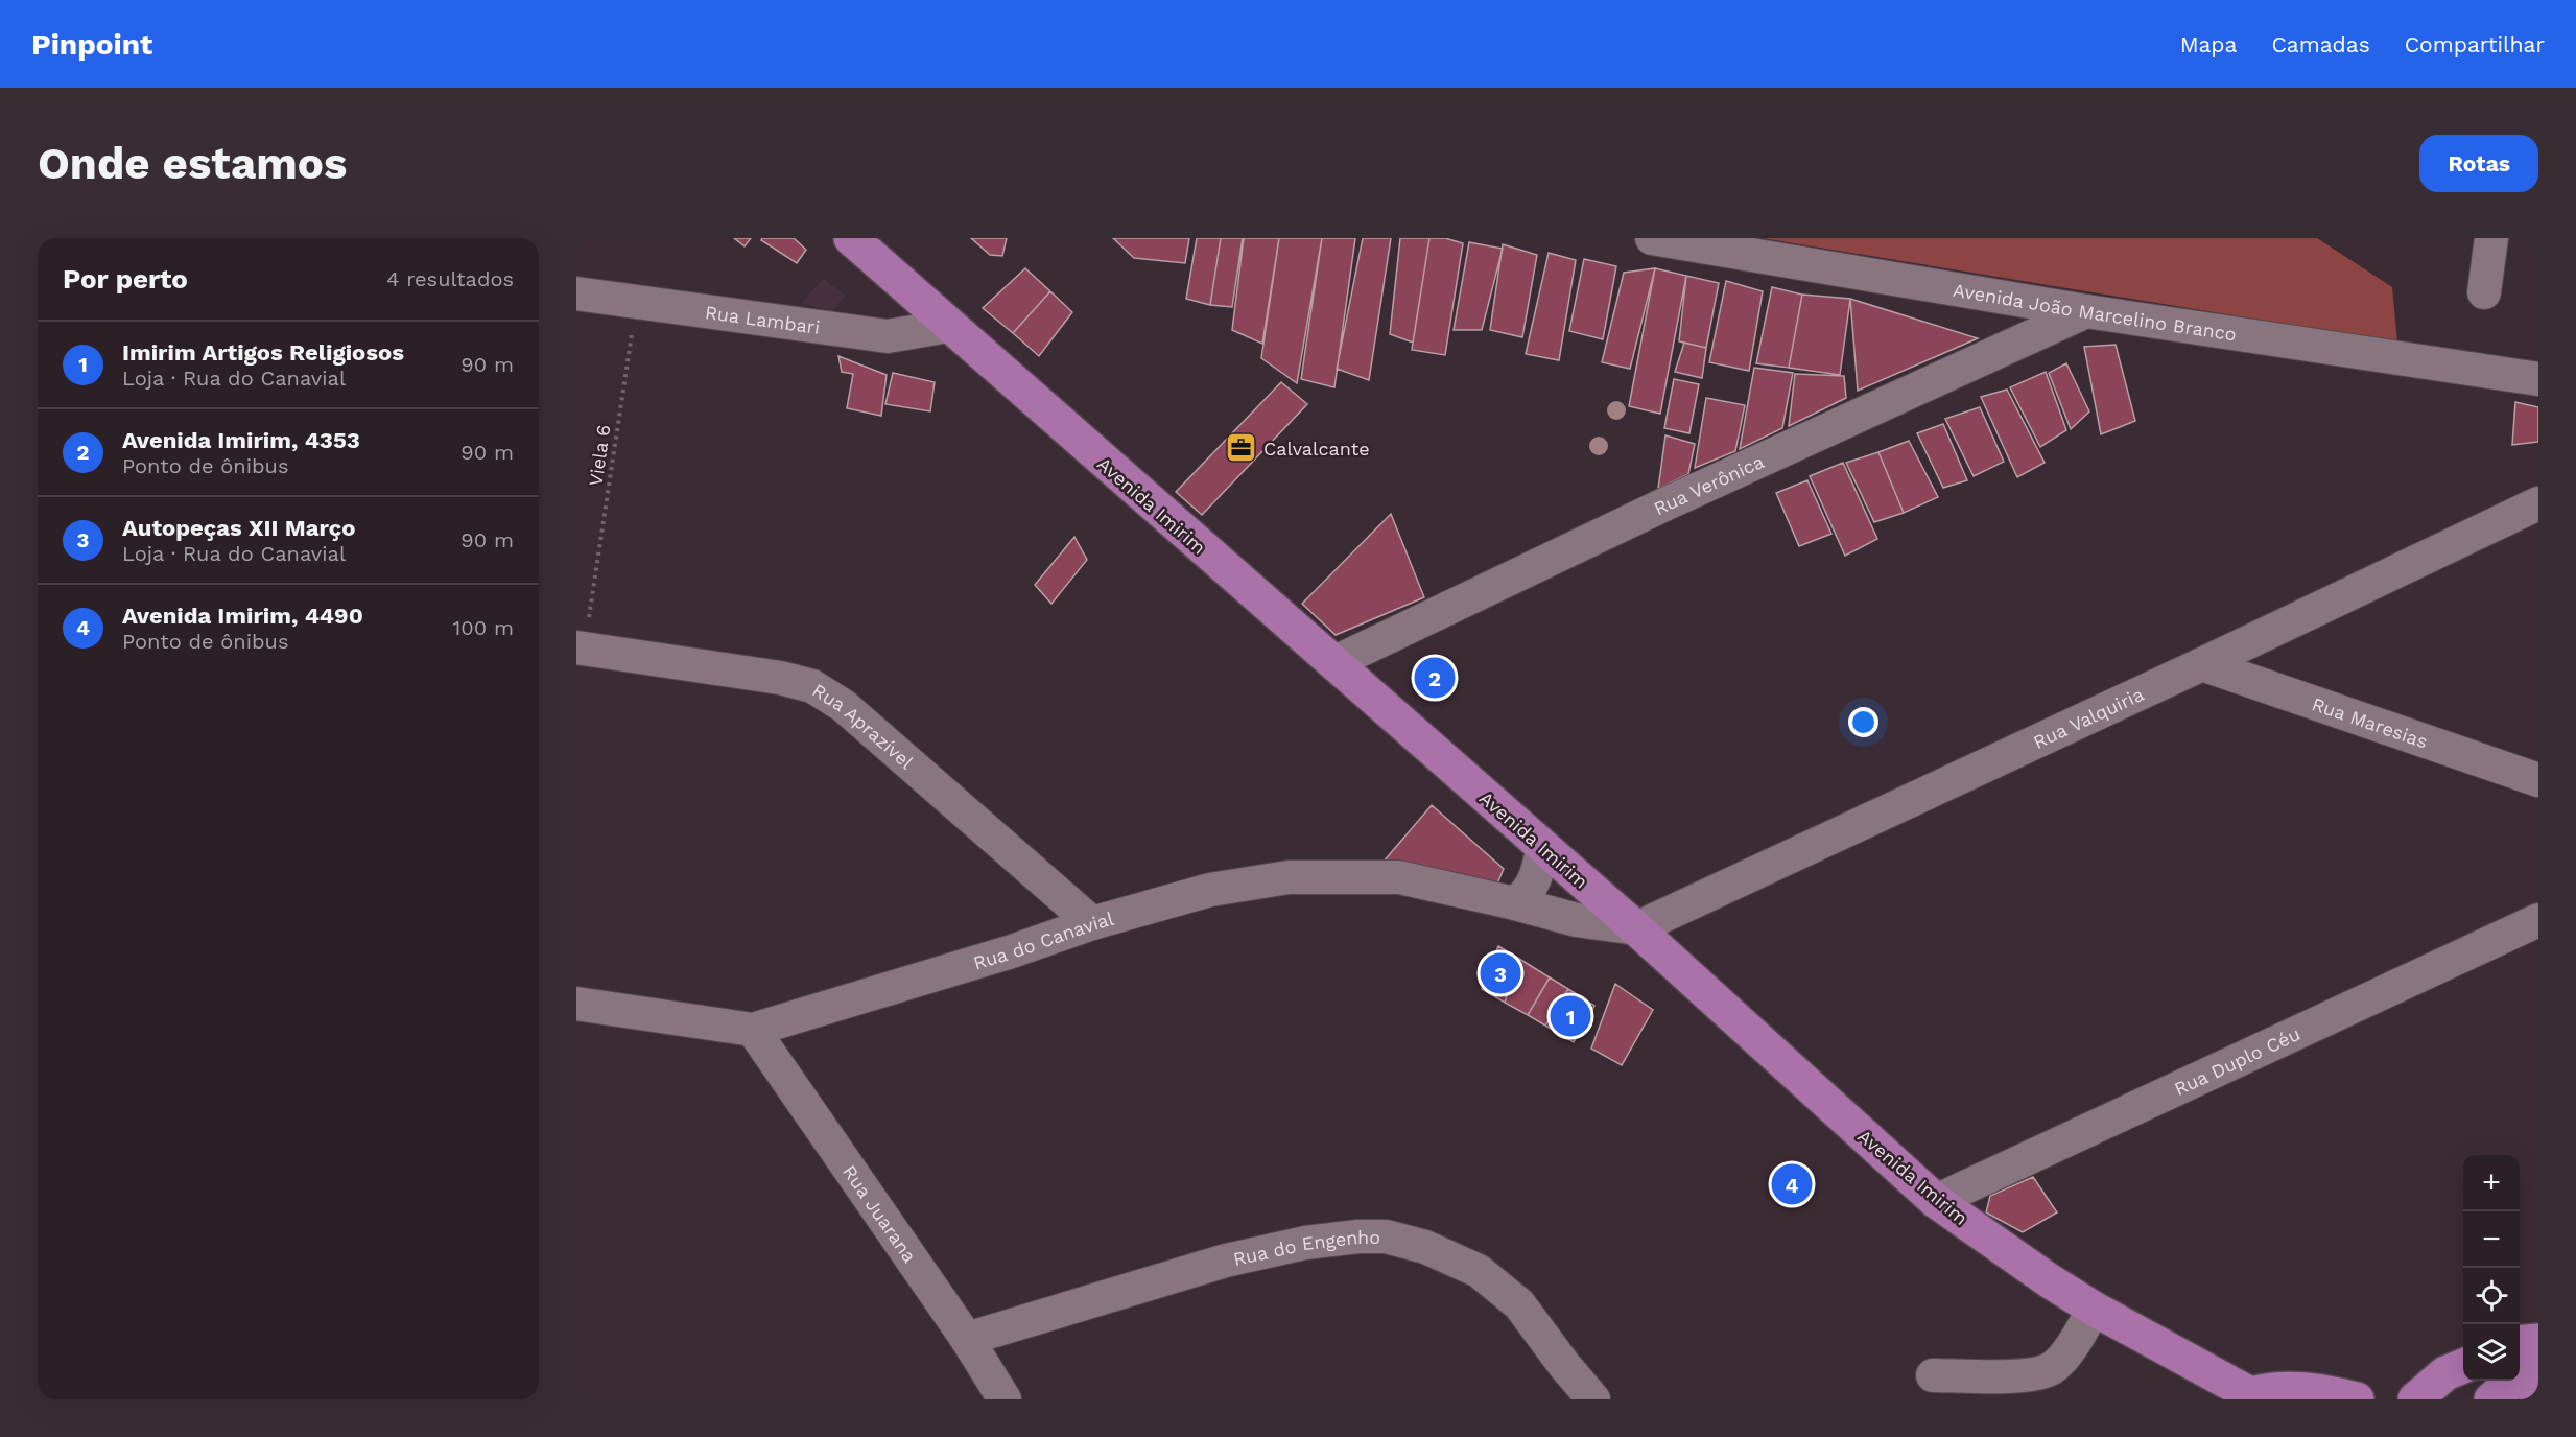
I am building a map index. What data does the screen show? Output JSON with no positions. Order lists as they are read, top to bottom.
{
  "streets": {
    "main road": ["Avenida Imirim"],
    "street": [
      "Avenida João Marcelino Branco",
      "Rua Lambari",
      "Rua Verônica",
      "Rua Valquiria",
      "Rua Maresias",
      "Rua Aprazível",
      "Rua do Canavial",
      "Rua Duplo Céu",
      "Rua Juarana",
      "Rua do Engenho"
    ],
    "path": ["Viela 6"]
  },
  "crossings": [
    ["Avenida João Marcelino Branco", "Rua Verônica"],
    ["Rua Lambari", "Viela 6"],
    ["Rua Lambari", "Avenida Imirim"],
    ["Viela 6", "Rua Aprazível"],
    ["Rua Verônica", "Avenida Imirim"],
    ["Avenida Imirim", "Rua Valquiria"],
    ["Avenida Imirim", "Rua do Canavial"],
    ["Avenida Imirim", "Rua Duplo Céu"],
    ["Rua Valquiria", "Rua Maresias"],
    ["Rua Valquiria", "Rua do Canavial"],
    ["Rua Aprazível", "Rua do Canavial"],
    ["Rua do Canavial", "Rua Juarana"],
    ["Rua Juarana", "Rua do Engenho"]
  ],
  "places": {
    "office": ["Calvalcante"]
  },
  "page": {
    "header": "Pinpoint",
    "nav": ["Mapa", "Camadas", "Compartilhar"],
    "buttons": "Rotas",
    "title": "Onde estamos",
    "heading": ["Por perto", "4 resultados"],
    "list": [
      {
        "mark": "1",
        "name": "Imirim Artigos Religiosos",
        "note": "Loja · Rua do Canavial",
        "value": "90 m"
      },
      {
        "mark": "2",
        "name": "Avenida Imirim, 4353",
        "note": "Ponto de ônibus",
        "value": "90 m"
      },
      {
        "mark": "3",
        "name": "Autopeças XII Março",
        "note": "Loja · Rua do Canavial",
        "value": "90 m"
      },
      {
        "mark": "4",
        "name": "Avenida Imirim, 4490",
        "note": "Ponto de ônibus",
        "value": "100 m"
      }
    ],
    "pins": [
      "2",
      "3",
      "1",
      "4"
    ],
    "map_buttons": ["+", "−"]
  }
}
